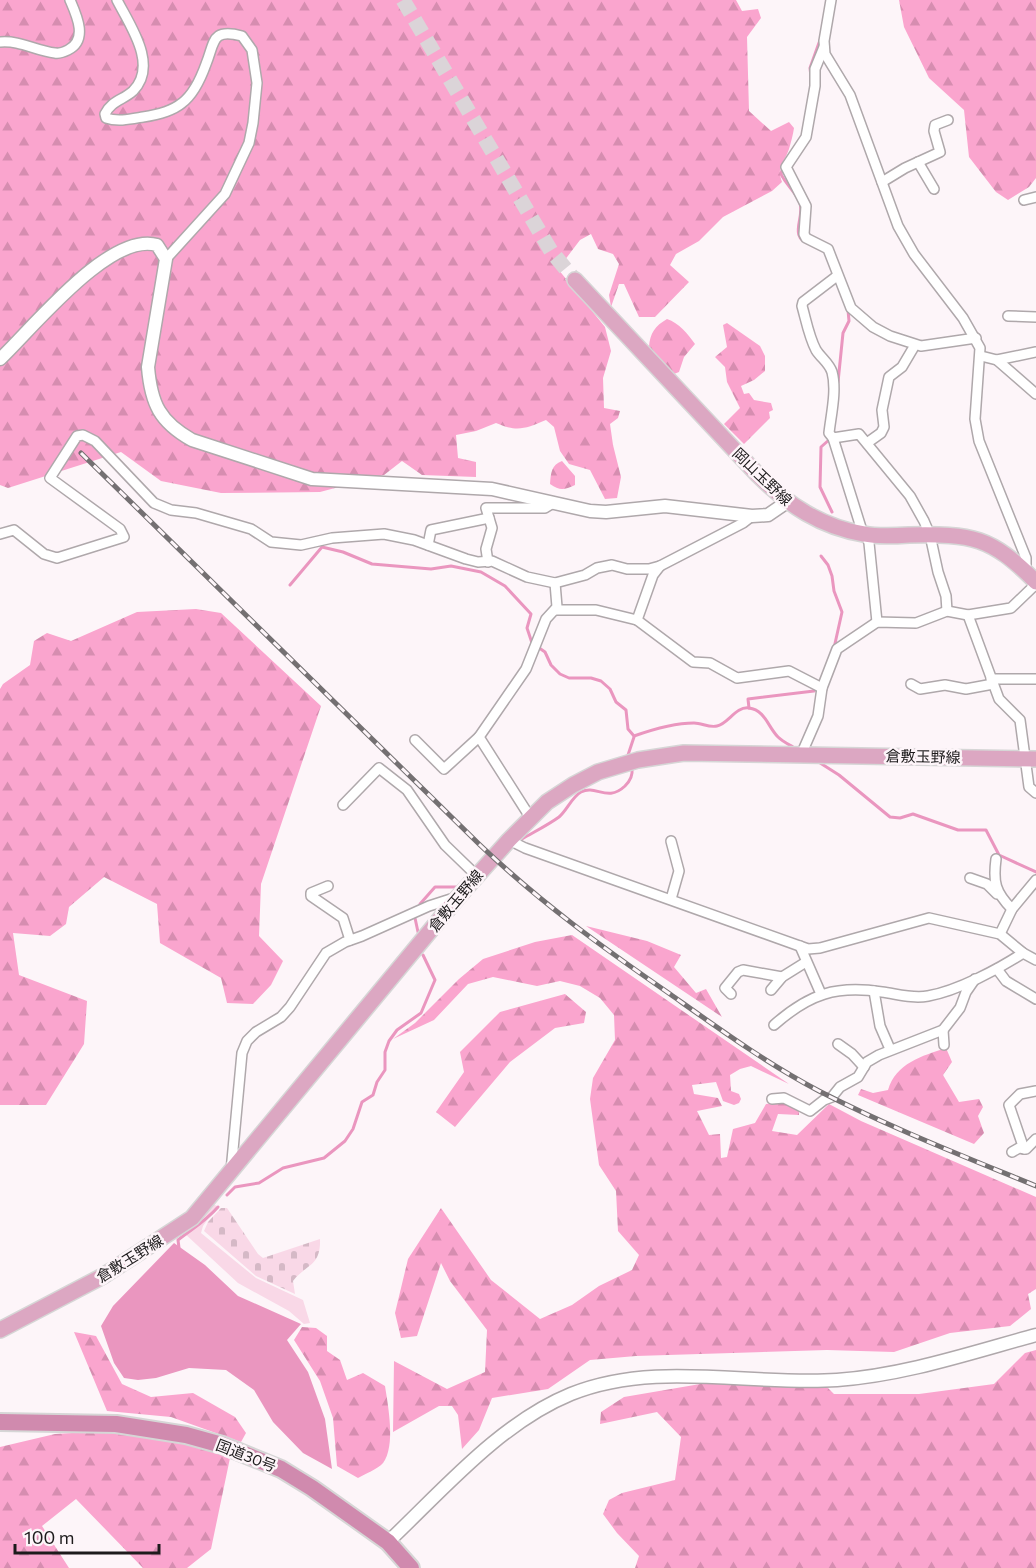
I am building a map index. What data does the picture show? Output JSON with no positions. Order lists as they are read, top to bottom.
{
  "streets": {
    "highway": ["国道30号"],
    "main road": ["岡山玉野線", "倉敷玉野線"]
  },
  "scale_bar": "100 m"
}
